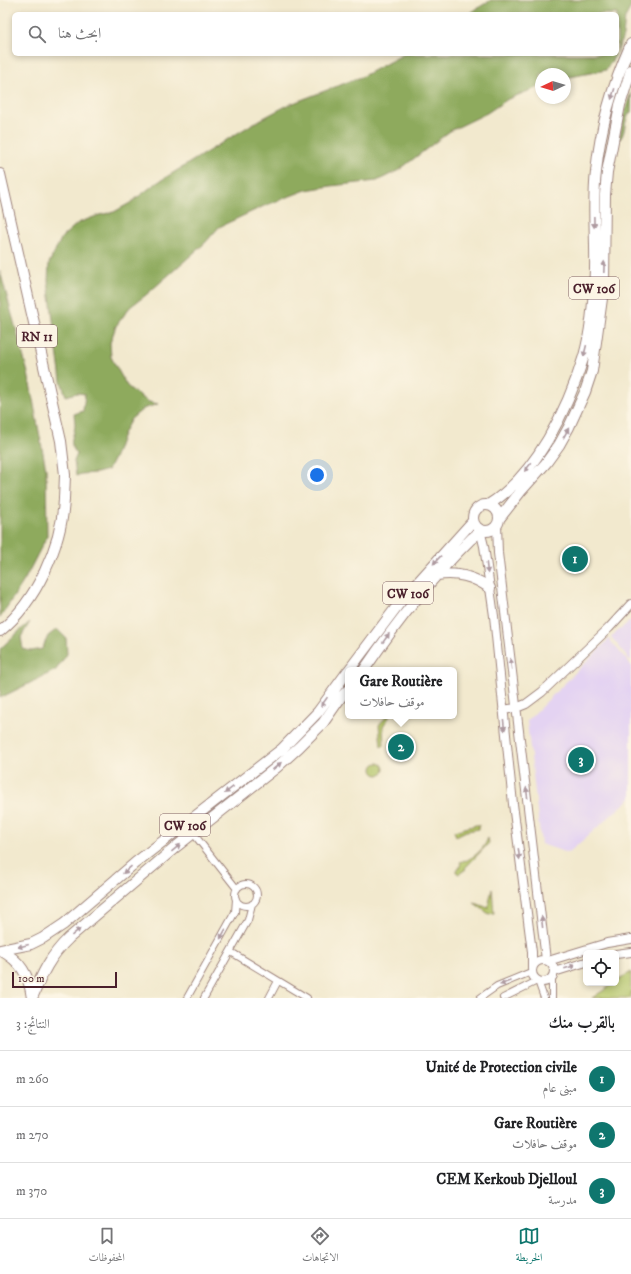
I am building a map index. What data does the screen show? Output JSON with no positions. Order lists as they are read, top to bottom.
{
  "streets": {
    "main road": ["CW 106", "RN 11"]
  },
  "scale_bar": "100 m",
  "north": "left",
  "page": {
    "search": "ابحث هنا",
    "pins": ["1", "2", "3"],
    "popup": ["Gare Routière", "موقف حافلات"],
    "scale": "100 m",
    "heading": ["بالقرب منك", "النتائج: 3"],
    "list": [
      {
        "mark": "1",
        "name": "Unité de Protection civile",
        "note": "مبنى عام",
        "value": "260 m"
      },
      {
        "mark": "2",
        "name": "Gare Routière",
        "note": "موقف حافلات",
        "value": "270 m"
      },
      {
        "mark": "3",
        "name": "CEM Kerkoub Djelloul",
        "note": "مدرسة",
        "value": "370 m"
      }
    ],
    "nav": ["الخريطة", "الاتجاهات", "المحفوظات"]
  }
}
